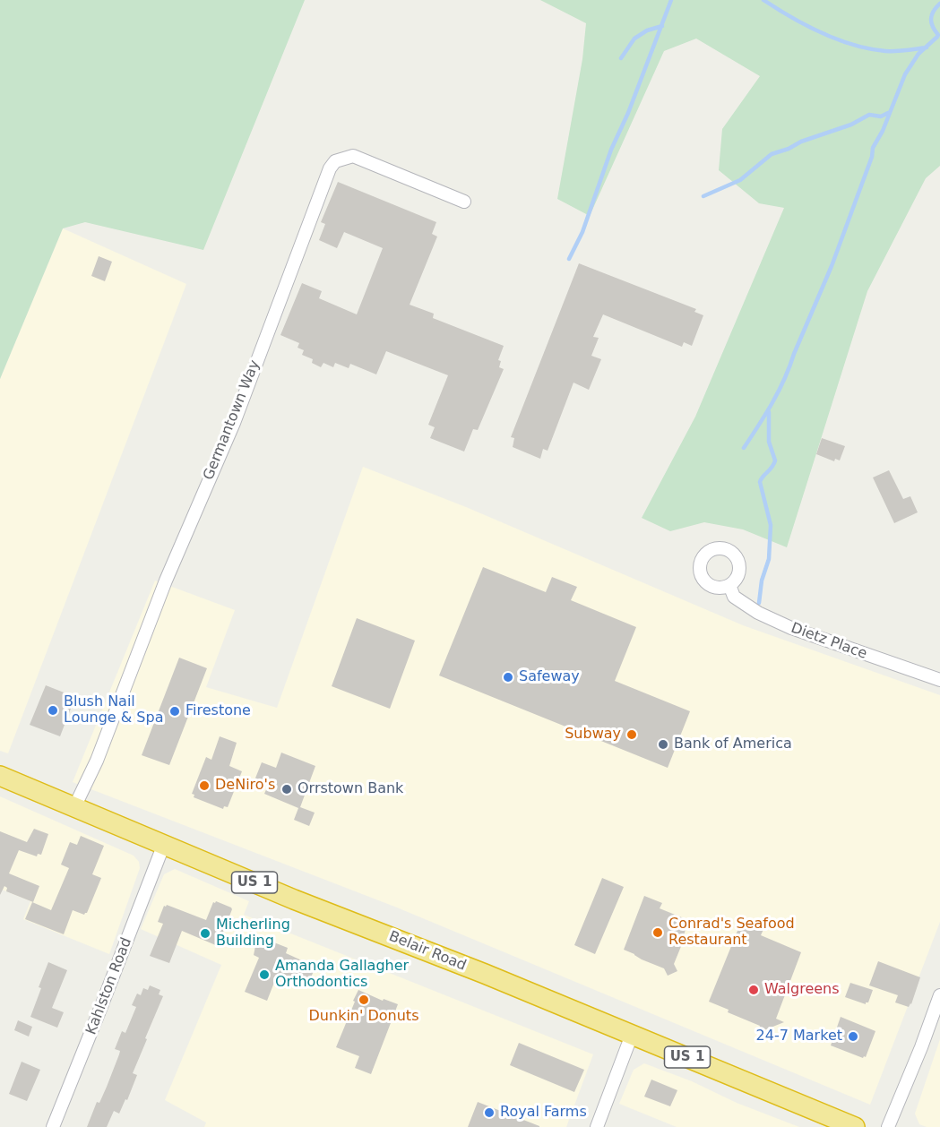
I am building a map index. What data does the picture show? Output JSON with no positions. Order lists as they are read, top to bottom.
{
  "streets": {
    "highway": ["US 1", "Belair Road"],
    "street": ["Germantown Way", "Dietz Place", "Kahlston Road"]
  },
  "crossings": [
    ["Germantown Way", "Belair Road"],
    ["Belair Road", "Kahlston Road"]
  ],
  "places": [
    "Safeway",
    "Blush Nail Lounge & Spa",
    "Firestone",
    "Subway",
    "Bank of America",
    "DeNiro's",
    "Orrstown Bank",
    "Conrad's Seafood Restaurant",
    "Micherling Building",
    "Amanda Gallagher Orthodontics",
    "Walgreens",
    "Dunkin' Donuts",
    "24-7 Market",
    "Royal Farms"
  ]
}
